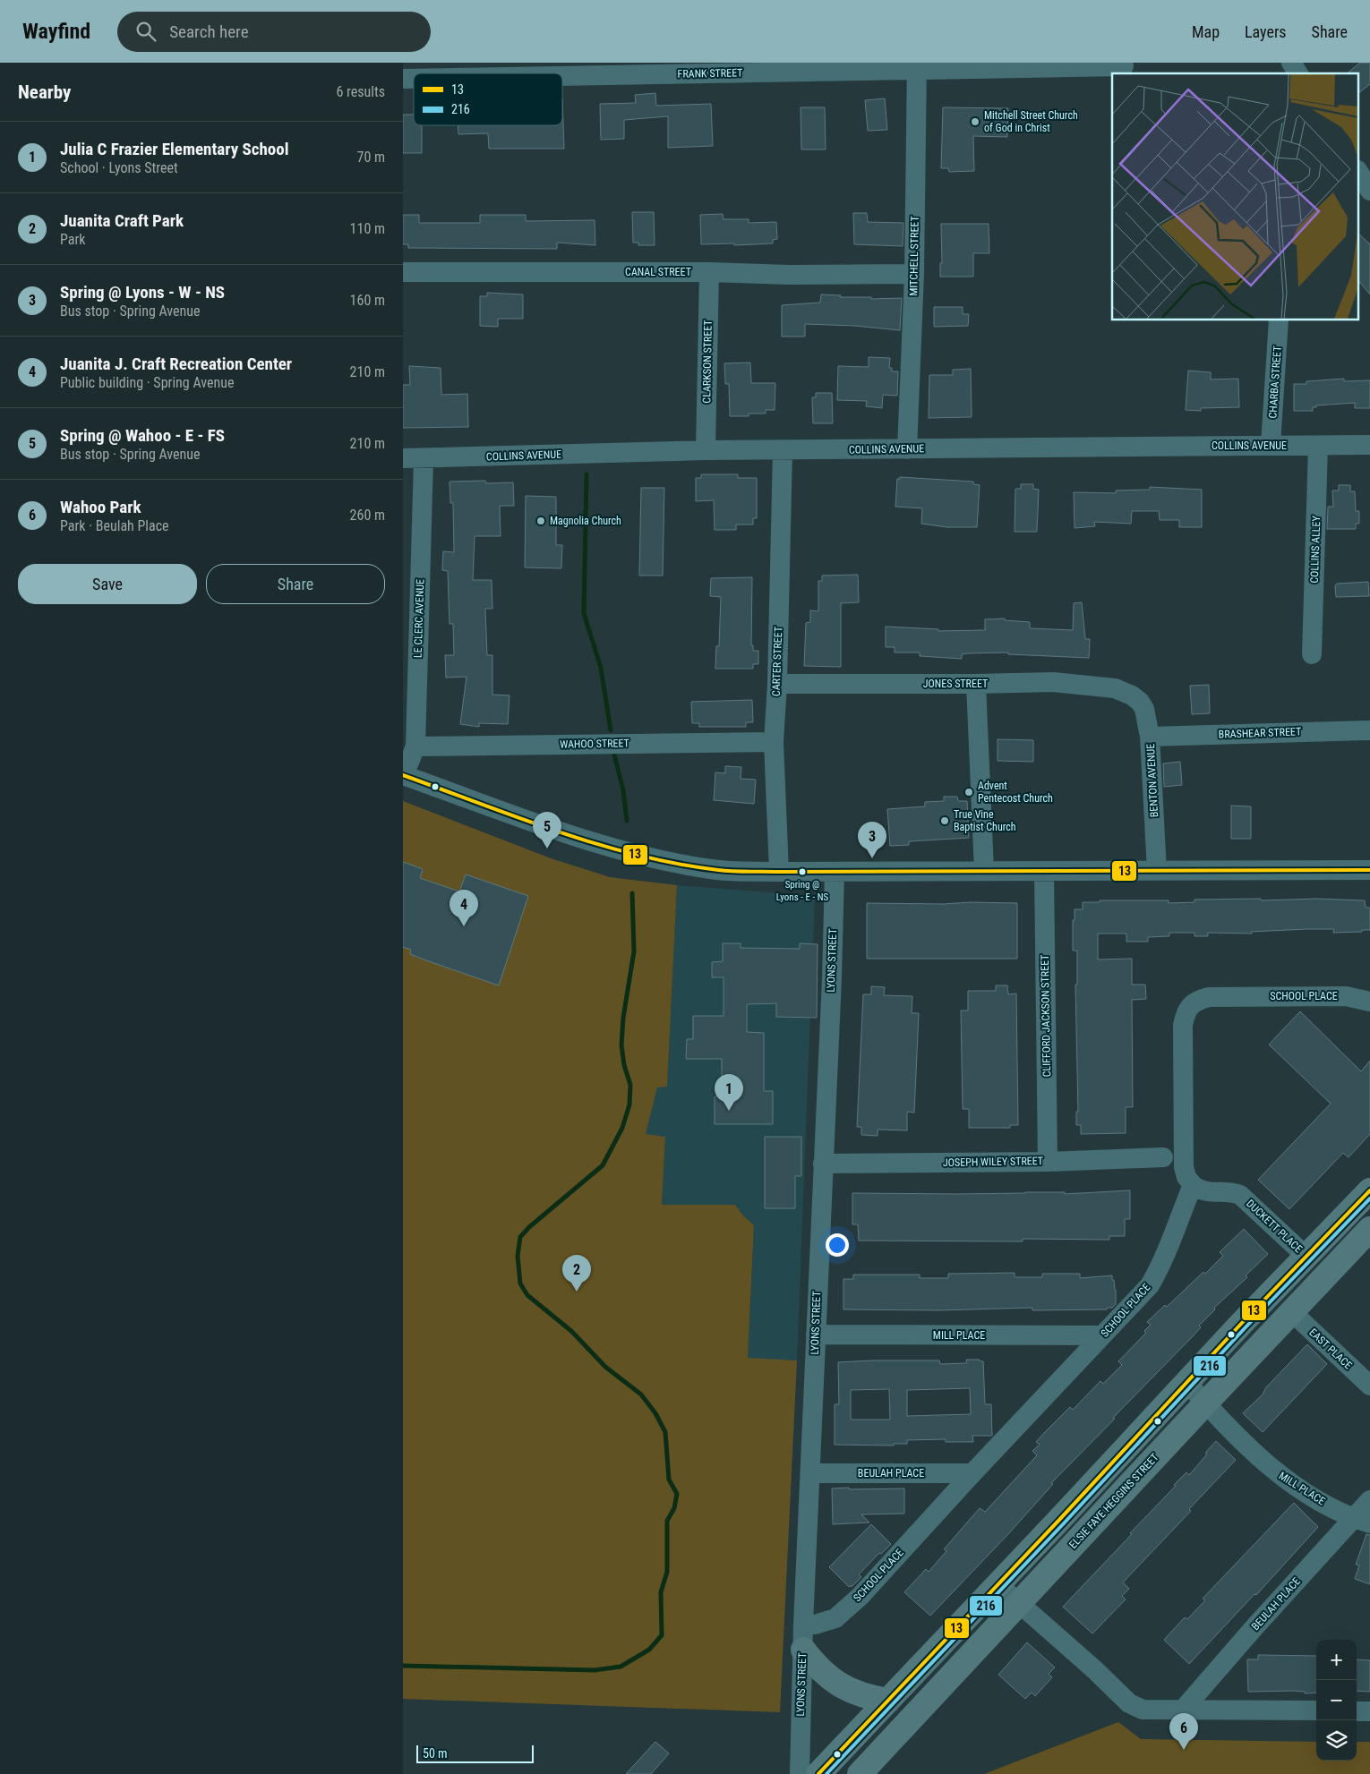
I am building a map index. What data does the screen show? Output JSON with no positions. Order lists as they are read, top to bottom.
{
  "streets": {
    "main road": ["ELSIE FAYE HEGGINS STREET"],
    "street": [
      "FRANK STREET",
      "MITCHELL STREET",
      "CANAL STREET",
      "CLARKSON STREET",
      "CHARBA STREET",
      "COLLINS AVENUE",
      "COLLINS ALLEY",
      "LE CLERC AVENUE",
      "CARTER STREET",
      "JONES STREET",
      "BRASHEAR STREET",
      "WAHOO STREET",
      "BENTON AVENUE",
      "LYONS STREET",
      "SCHOOL PLACE",
      "CLIFFORD JACKSON STREET",
      "JOSEPH WILEY STREET",
      "DUCKETT PLACE",
      "MILL PLACE",
      "EAST PLACE",
      "BEULAH PLACE"
    ]
  },
  "crossings": [
    ["FRANK STREET", "MITCHELL STREET"],
    ["MITCHELL STREET", "CANAL STREET"],
    ["MITCHELL STREET", "COLLINS AVENUE"],
    ["CANAL STREET", "CLARKSON STREET"],
    ["CLARKSON STREET", "COLLINS AVENUE"],
    ["CHARBA STREET", "COLLINS AVENUE"],
    ["COLLINS AVENUE", "COLLINS ALLEY"],
    ["COLLINS AVENUE", "LE CLERC AVENUE"],
    ["COLLINS AVENUE", "CARTER STREET"],
    ["LE CLERC AVENUE", "WAHOO STREET"],
    ["CARTER STREET", "JONES STREET"],
    ["CARTER STREET", "WAHOO STREET"],
    ["JONES STREET", "BENTON AVENUE"],
    ["BRASHEAR STREET", "BENTON AVENUE"],
    ["LYONS STREET", "SCHOOL PLACE"],
    ["LYONS STREET", "JOSEPH WILEY STREET"],
    ["LYONS STREET", "MILL PLACE"],
    ["LYONS STREET", "BEULAH PLACE"],
    ["SCHOOL PLACE", "DUCKETT PLACE"],
    ["SCHOOL PLACE", "MILL PLACE"],
    ["SCHOOL PLACE", "BEULAH PLACE"],
    ["CLIFFORD JACKSON STREET", "JOSEPH WILEY STREET"],
    ["MILL PLACE", "BEULAH PLACE"],
    ["MILL PLACE", "ELSIE FAYE HEGGINS STREET"],
    ["EAST PLACE", "ELSIE FAYE HEGGINS STREET"]
  ],
  "places": [
    "Mitchell Street Church of God in Christ",
    "Magnolia Church",
    "Advent Pentecost Church",
    "True Vine Baptist Church",
    "Spring @ Lyons - E - NS"
  ],
  "lines": ["transit line 13", "transit line 216"],
  "legend": ["13", "216"],
  "scale_bar": "50 m",
  "page": {
    "header": "Wayfind",
    "search": "Search here",
    "nav": ["Map", "Layers", "Share"],
    "heading": ["Nearby", "6 results"],
    "list": [
      {
        "mark": "1",
        "name": "Julia C Frazier Elementary School",
        "note": "School · Lyons Street",
        "value": "70 m"
      },
      {
        "mark": "2",
        "name": "Juanita Craft Park",
        "note": "Park",
        "value": "110 m"
      },
      {
        "mark": "3",
        "name": "Spring @ Lyons - W - NS",
        "note": "Bus stop · Spring Avenue",
        "value": "160 m"
      },
      {
        "mark": "4",
        "name": "Juanita J. Craft Recreation Center",
        "note": "Public building · Spring Avenue",
        "value": "210 m"
      },
      {
        "mark": "5",
        "name": "Spring @ Wahoo - E - FS",
        "note": "Bus stop · Spring Avenue",
        "value": "210 m"
      },
      {
        "mark": "6",
        "name": "Wahoo Park",
        "note": "Park · Beulah Place",
        "value": "260 m"
      }
    ],
    "buttons": ["Save", "Share"],
    "pins": [
      "5",
      "3",
      "4",
      "1",
      "2",
      "6"
    ],
    "map_buttons": ["+", "−"],
    "scale": "50 m"
  }
}
